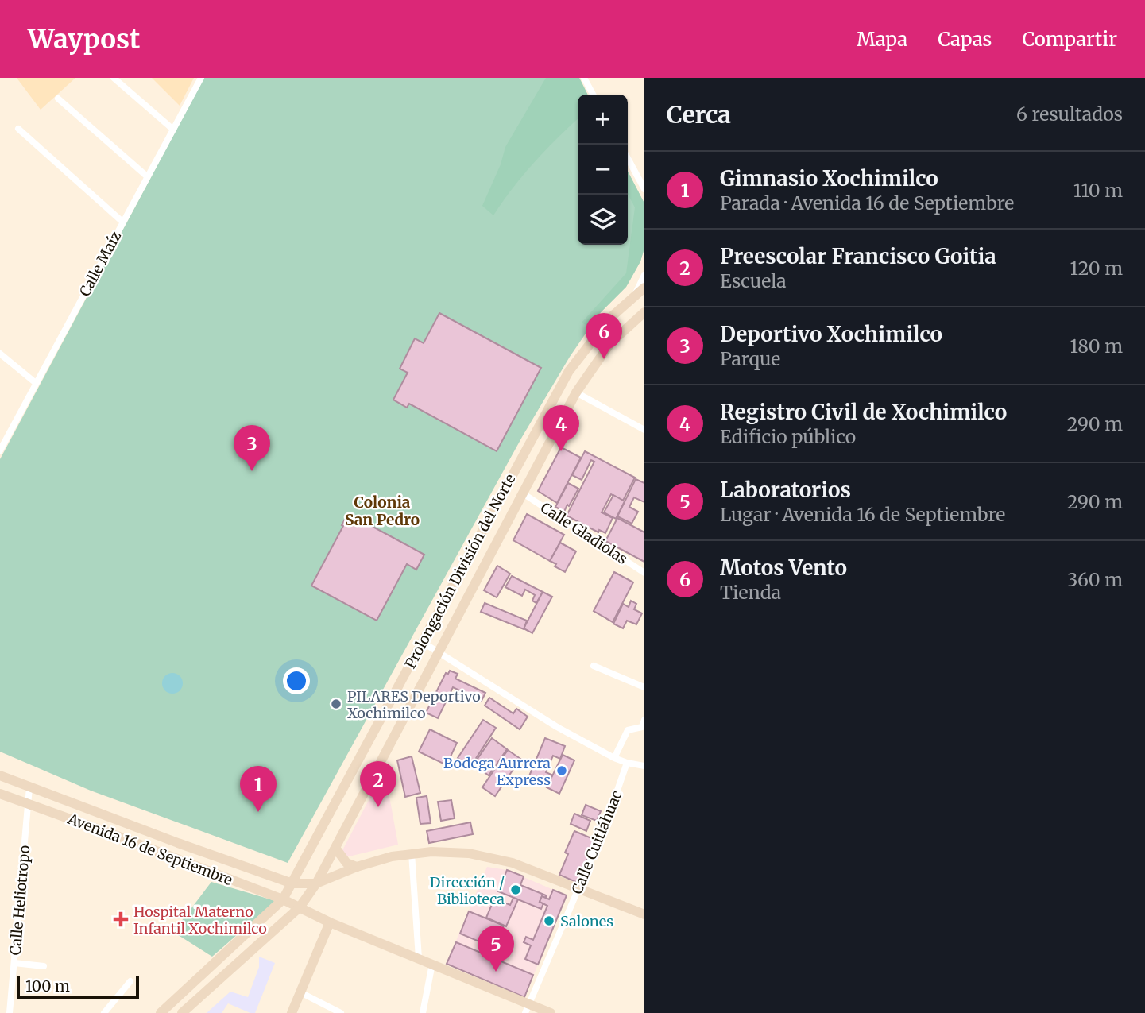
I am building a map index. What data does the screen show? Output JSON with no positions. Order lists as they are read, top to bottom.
{
  "streets": {
    "main road": ["Prolongación División del Norte", "Avenida 16 de Septiembre"],
    "street": [
      "Calle Maíz",
      "Calle Gladiolas",
      "Calle Cuitláhuac",
      "Calle Heliotropo"
    ]
  },
  "crossings": [
    ["Calle Gladiolas", "Prolongación División del Norte"],
    ["Prolongación División del Norte", "Avenida 16 de Septiembre"],
    ["Avenida 16 de Septiembre", "Calle Heliotropo"]
  ],
  "districts": ["Colonia San Pedro"],
  "places": {
    "other": [
      "PILARES Deportivo Xochimilco",
      "Bodega Aurrera Express",
      "Dirección / Biblioteca",
      "Salones"
    ],
    "health": ["Hospital Materno Infantil Xochimilco"]
  },
  "scale_bar": "100 m",
  "page": {
    "header": "Waypost",
    "nav": ["Mapa", "Capas", "Compartir"],
    "heading": ["Cerca", "6 resultados"],
    "map_buttons": ["+", "−"],
    "list": [
      {
        "mark": "1",
        "name": "Gimnasio Xochimilco",
        "note": "Parada · Avenida 16 de Septiembre",
        "value": "110 m"
      },
      {
        "mark": "2",
        "name": "Preescolar Francisco Goitia",
        "note": "Escuela",
        "value": "120 m"
      },
      {
        "mark": "3",
        "name": "Deportivo Xochimilco",
        "note": "Parque",
        "value": "180 m"
      },
      {
        "mark": "4",
        "name": "Registro Civil de Xochimilco",
        "note": "Edificio público",
        "value": "290 m"
      },
      {
        "mark": "5",
        "name": "Laboratorios",
        "note": "Lugar · Avenida 16 de Septiembre",
        "value": "290 m"
      },
      {
        "mark": "6",
        "name": "Motos Vento",
        "note": "Tienda",
        "value": "360 m"
      }
    ],
    "pins": [
      "6",
      "4",
      "3",
      "2",
      "1",
      "5"
    ],
    "scale": "100 m"
  }
}
